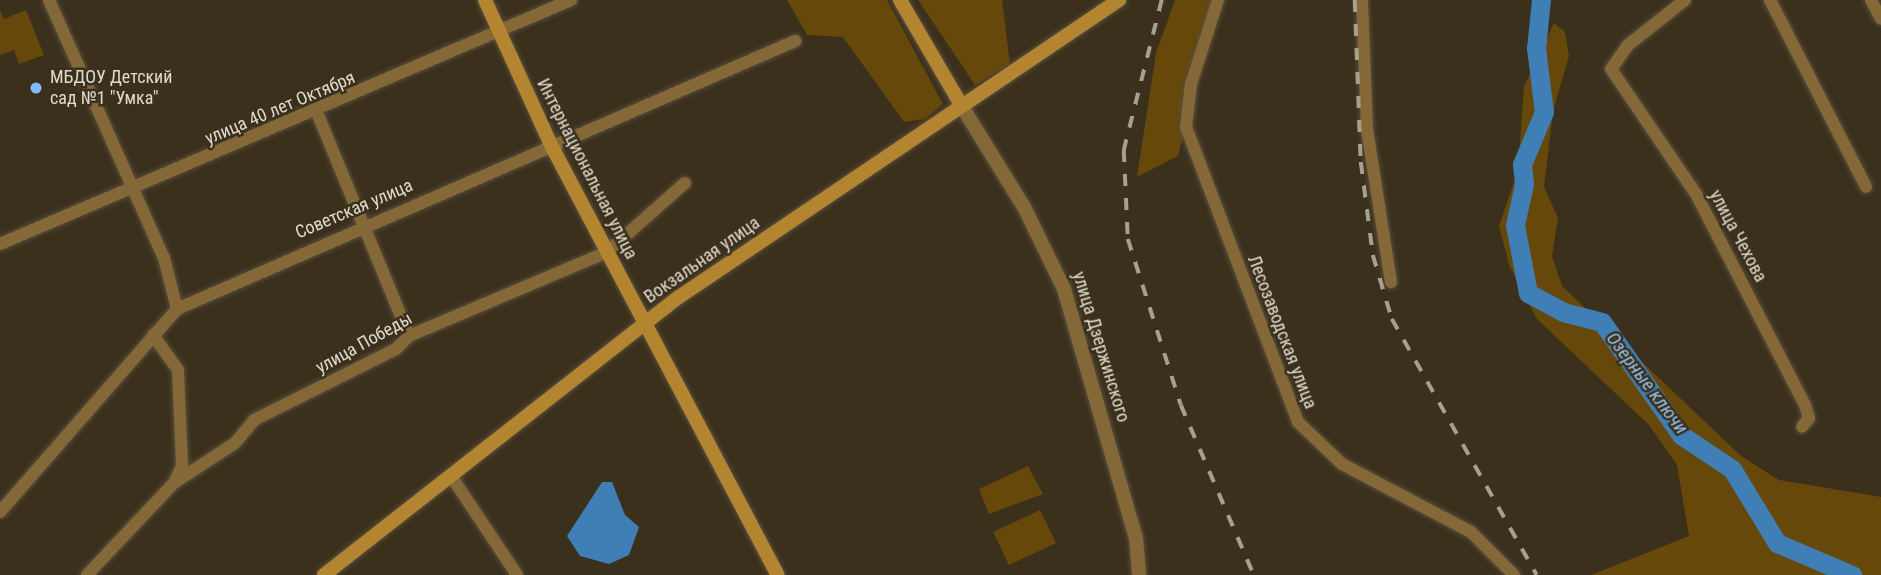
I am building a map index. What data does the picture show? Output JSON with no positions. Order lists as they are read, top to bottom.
{
  "streets": {
    "main road": ["Интернациональная улица", "Вокзальная улица", "улица Дзержинского"],
    "street": [
      "улица 40 лет Октября",
      "Советская улица",
      "улица Чехова",
      "Лесозаводская улица",
      "улица Победы"
    ]
  },
  "crossings": [
    ["улица 40 лет Октября", "Интернациональная улица"],
    ["Интернациональная улица", "Советская улица"],
    ["Интернациональная улица", "Вокзальная улица"],
    ["Интернациональная улица", "улица Победы"],
    ["Вокзальная улица", "улица Дзержинского"]
  ],
  "water": ["Озерные ключи"],
  "places": ["МБДОУ Детский сад №1 \"Умка\""]
}
